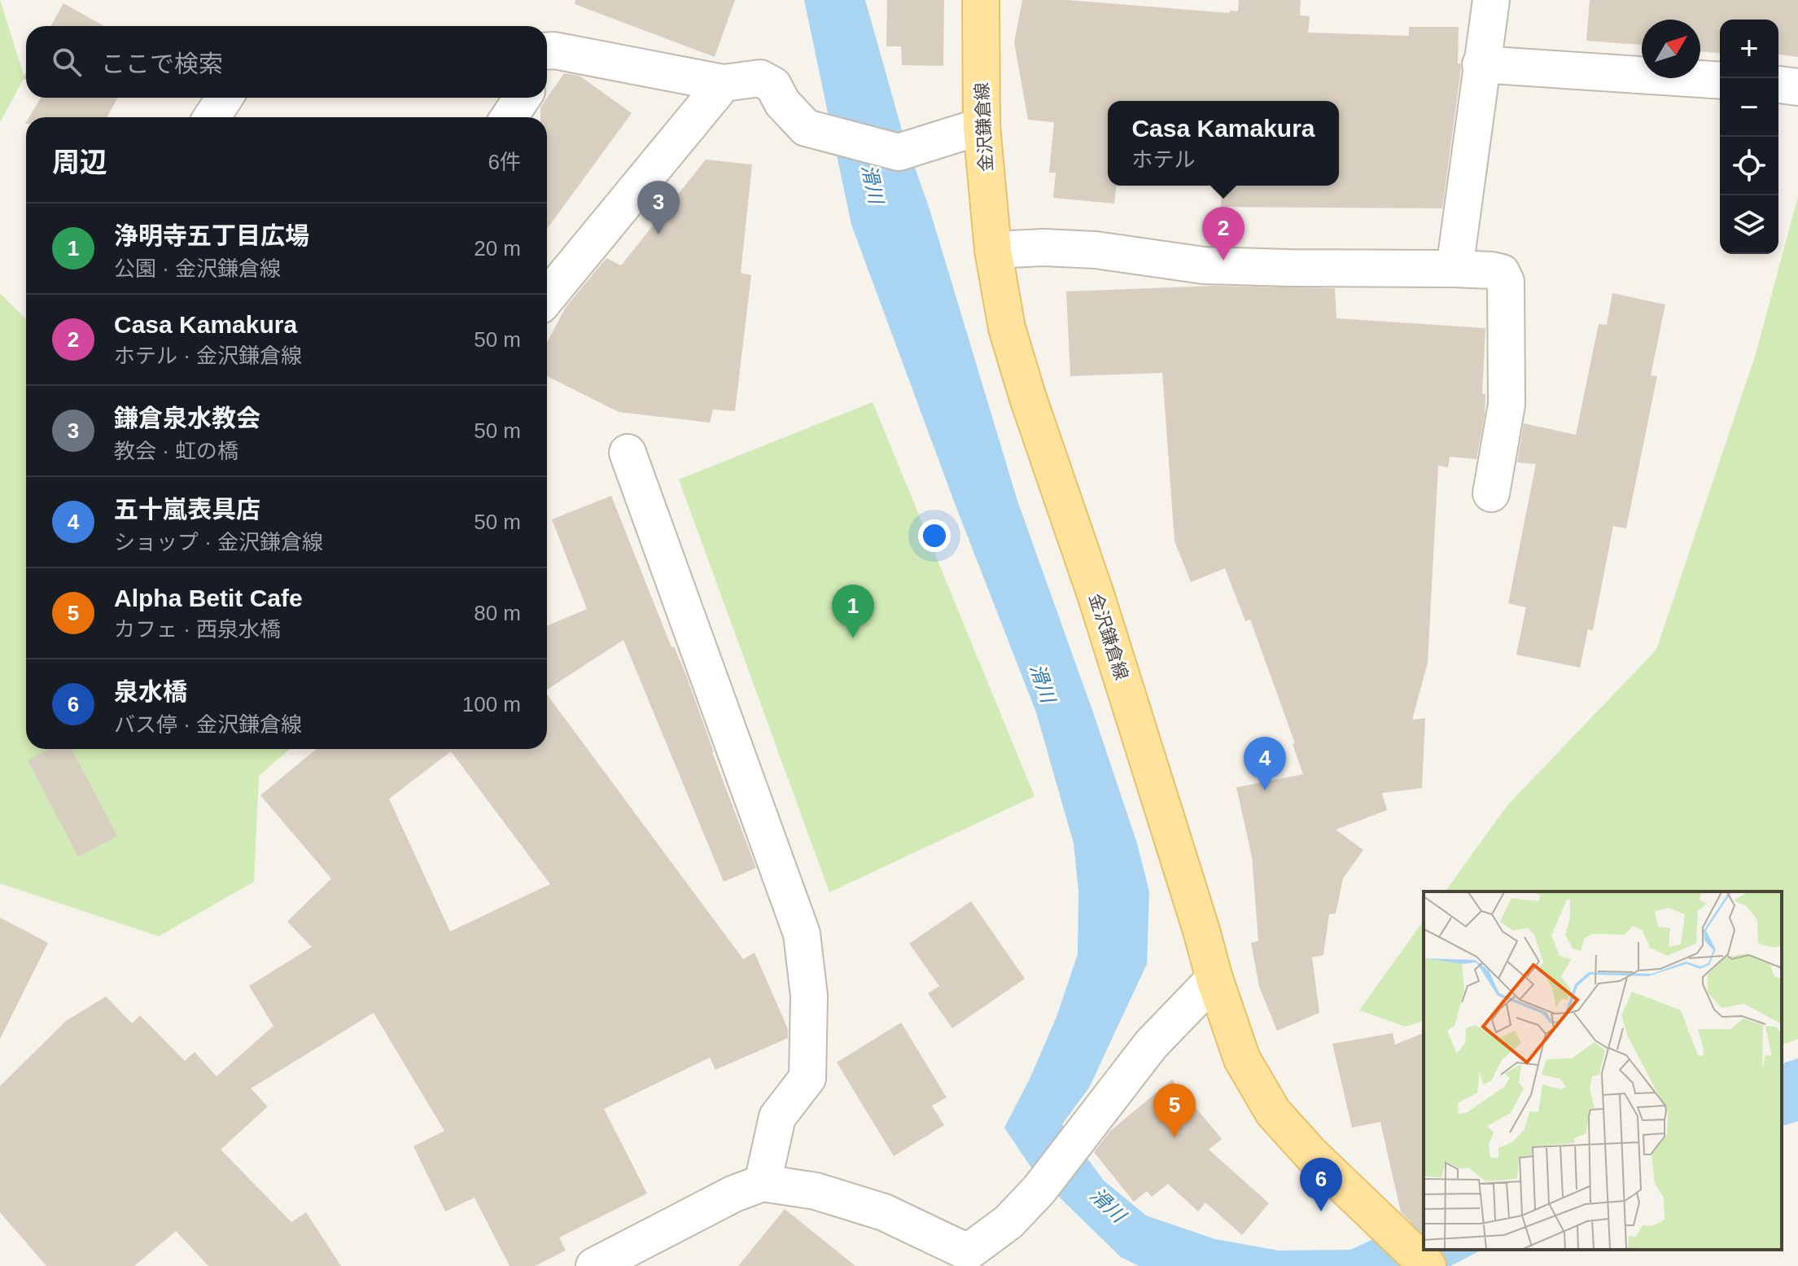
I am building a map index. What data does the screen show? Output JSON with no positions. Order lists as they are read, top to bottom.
{
  "streets": {
    "main road": ["金沢鎌倉線"]
  },
  "water": ["滑川"],
  "north": "top right",
  "page": {
    "map_buttons": ["+", "−"],
    "search": "ここで検索",
    "popup": ["Casa Kamakura", "ホテル"],
    "heading": ["周辺", "6件"],
    "pins": [
      "3",
      "2",
      "1",
      "4",
      "5",
      "6"
    ],
    "list": [
      {
        "mark": "1",
        "name": "浄明寺五丁目広場",
        "note": "公園 · 金沢鎌倉線",
        "value": "20 m"
      },
      {
        "mark": "2",
        "name": "Casa Kamakura",
        "note": "ホテル · 金沢鎌倉線",
        "value": "50 m"
      },
      {
        "mark": "3",
        "name": "鎌倉泉水教会",
        "note": "教会 · 虹の橋",
        "value": "50 m"
      },
      {
        "mark": "4",
        "name": "五十嵐表具店",
        "note": "ショップ · 金沢鎌倉線",
        "value": "50 m"
      },
      {
        "mark": "5",
        "name": "Alpha Betit Cafe",
        "note": "カフェ · 西泉水橋",
        "value": "80 m"
      },
      {
        "mark": "6",
        "name": "泉水橋",
        "note": "バス停 · 金沢鎌倉線",
        "value": "100 m"
      }
    ]
  }
}
